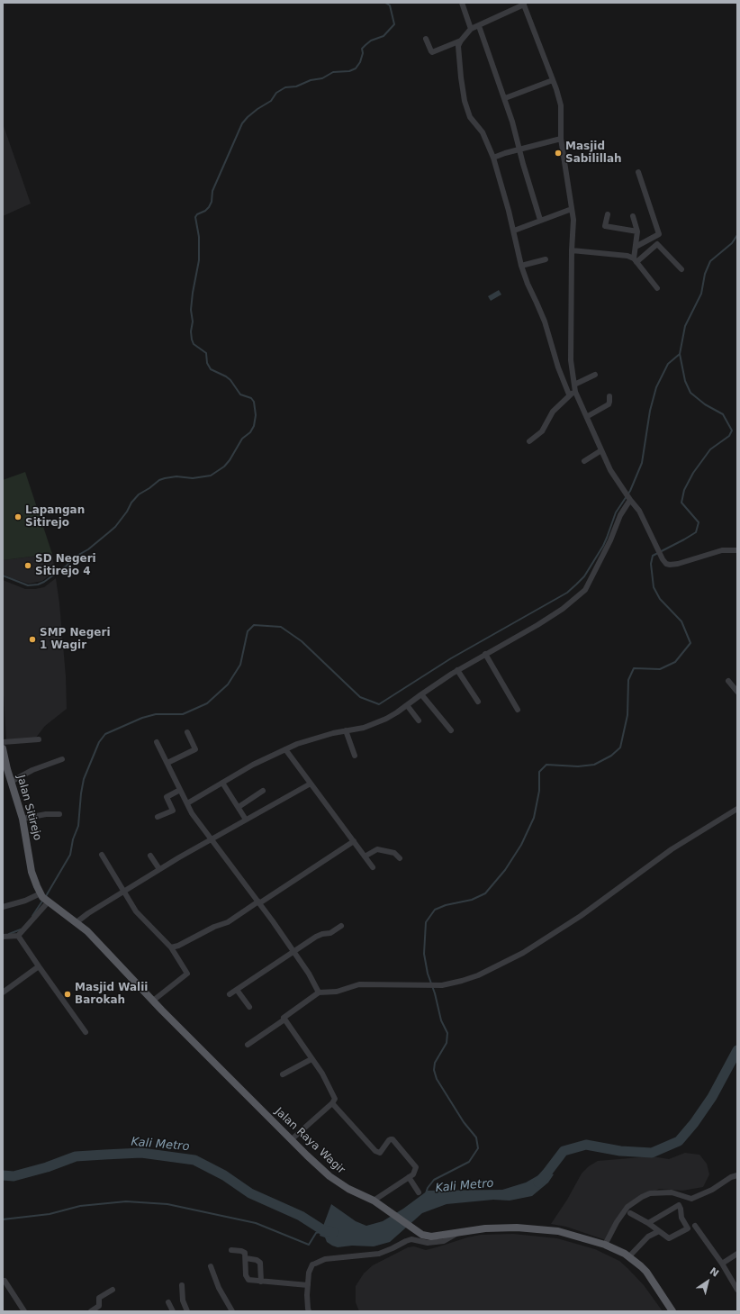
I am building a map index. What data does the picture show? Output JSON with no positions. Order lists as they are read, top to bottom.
{
  "streets": {
    "main road": ["Jalan Sitirejo", "Jalan Raya Wagir"]
  },
  "crossings": [
    ["Jalan Sitirejo", "Jalan Raya Wagir"]
  ],
  "water": ["Kali Metro"],
  "places": [
    "Masjid Sabilillah",
    "Lapangan Sitirejo",
    "SD Negeri Sitirejo 4",
    "SMP Negeri 1 Wagir",
    "Masjid Walii Barokah"
  ],
  "north": "top right"
}
